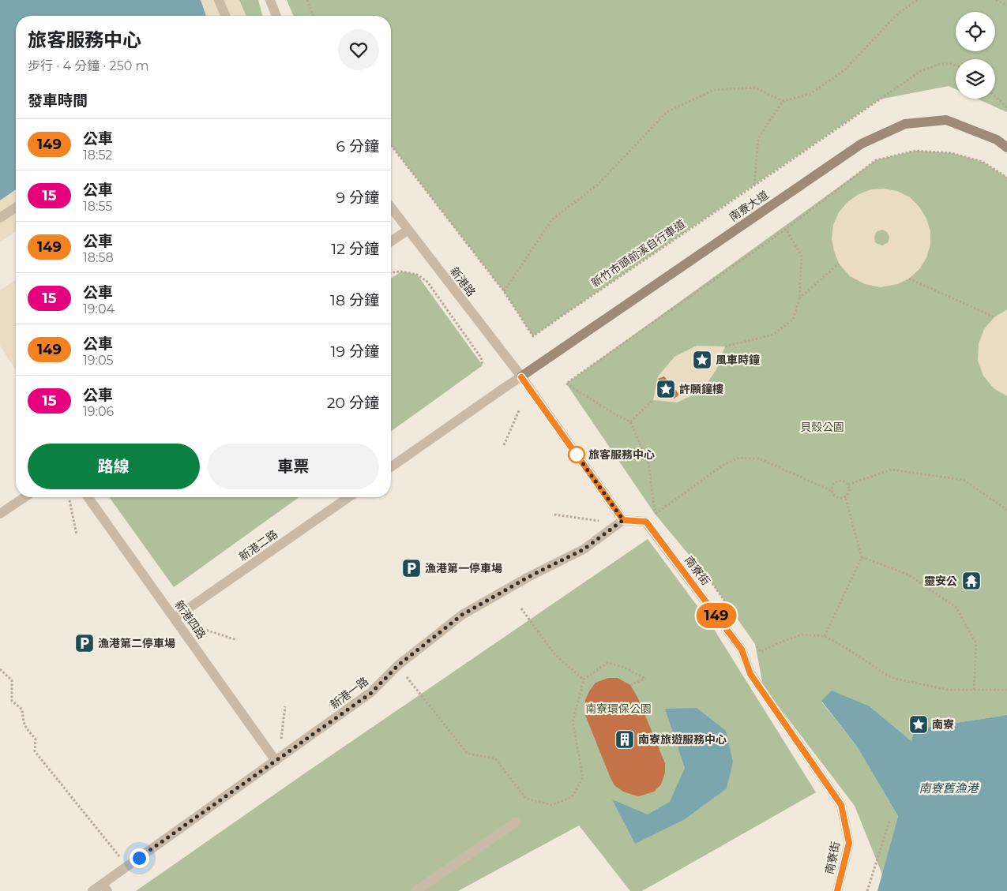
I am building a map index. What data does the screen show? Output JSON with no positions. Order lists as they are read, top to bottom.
{
  "streets": {
    "street": [
      "南寮大道",
      "新港路",
      "新港二路",
      "南寮街",
      "新港四路",
      "新港一路"
    ],
    "path": ["新竹市頭前溪自行車道"]
  },
  "crossings": [
    ["南寮大道", "新港路"],
    ["新港二路", "新港四路"],
    ["南寮街", "新港一路"],
    ["新港四路", "新港一路"]
  ],
  "water": ["南寮舊漁港"],
  "parks": ["貝殼公園", "南寮環保公園"],
  "places": {
    "place": ["風車時鐘", "許願鐘樓", "南寮"],
    "other": ["旅客服務中心"],
    "parking": ["漁港第一停車場", "漁港第二停車場"],
    "temple": ["靈安公"],
    "building": ["南寮旅遊服務中心"]
  },
  "lines": ["bus line 149"],
  "page": {
    "on_map": "149",
    "heading": [
      ["旅客服務中心", "步行 · 4 分鐘 · 250 m"],
      "發車時間"
    ],
    "list": [
      {
        "mark": "149",
        "name": "公車",
        "note": "18:52",
        "value": "6 分鐘"
      },
      {
        "mark": "15",
        "name": "公車",
        "note": "18:55",
        "value": "9 分鐘"
      },
      {
        "mark": "149",
        "name": "公車",
        "note": "18:58",
        "value": "12 分鐘"
      },
      {
        "mark": "15",
        "name": "公車",
        "note": "19:04",
        "value": "18 分鐘"
      },
      {
        "mark": "149",
        "name": "公車",
        "note": "19:05",
        "value": "19 分鐘"
      },
      {
        "mark": "15",
        "name": "公車",
        "note": "19:06",
        "value": "20 分鐘"
      }
    ],
    "buttons": ["路線", "車票"]
  }
}
